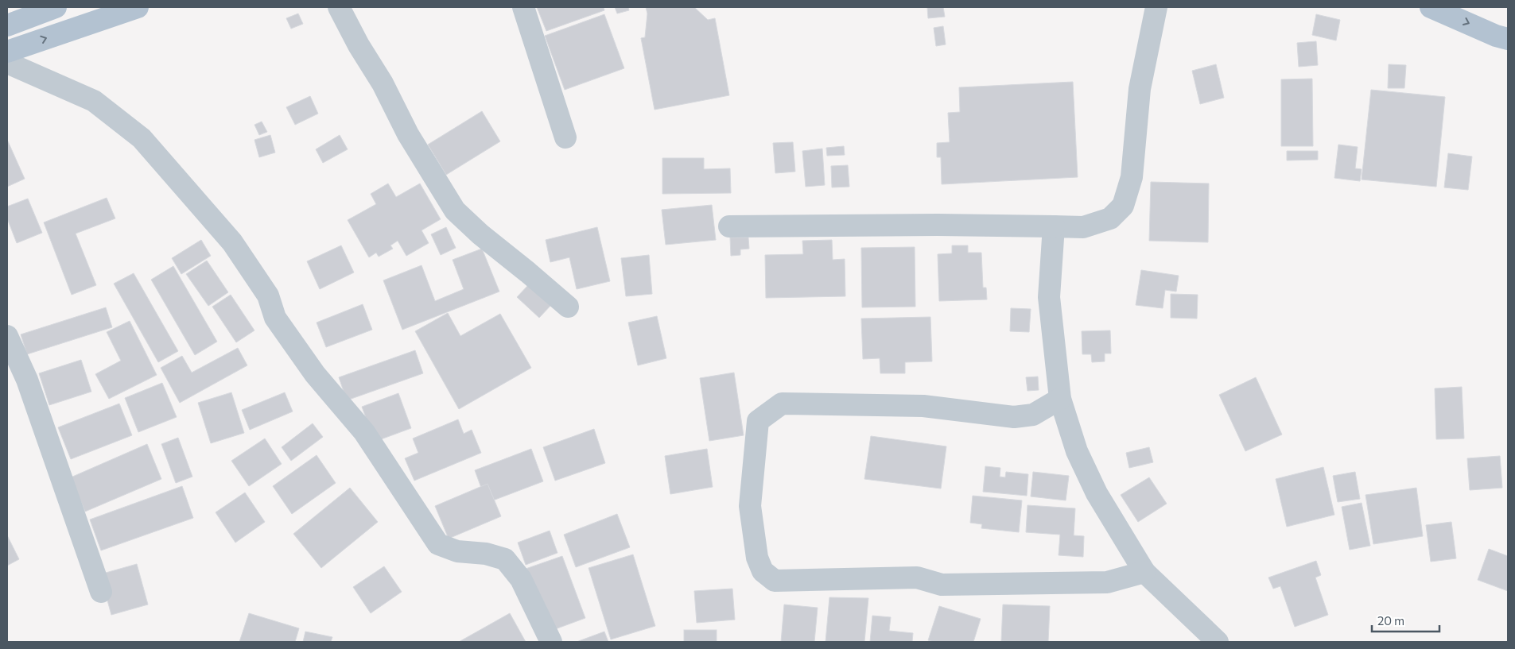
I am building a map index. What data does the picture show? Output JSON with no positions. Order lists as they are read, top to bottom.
{
  "scale_bar": "20 m"
}
